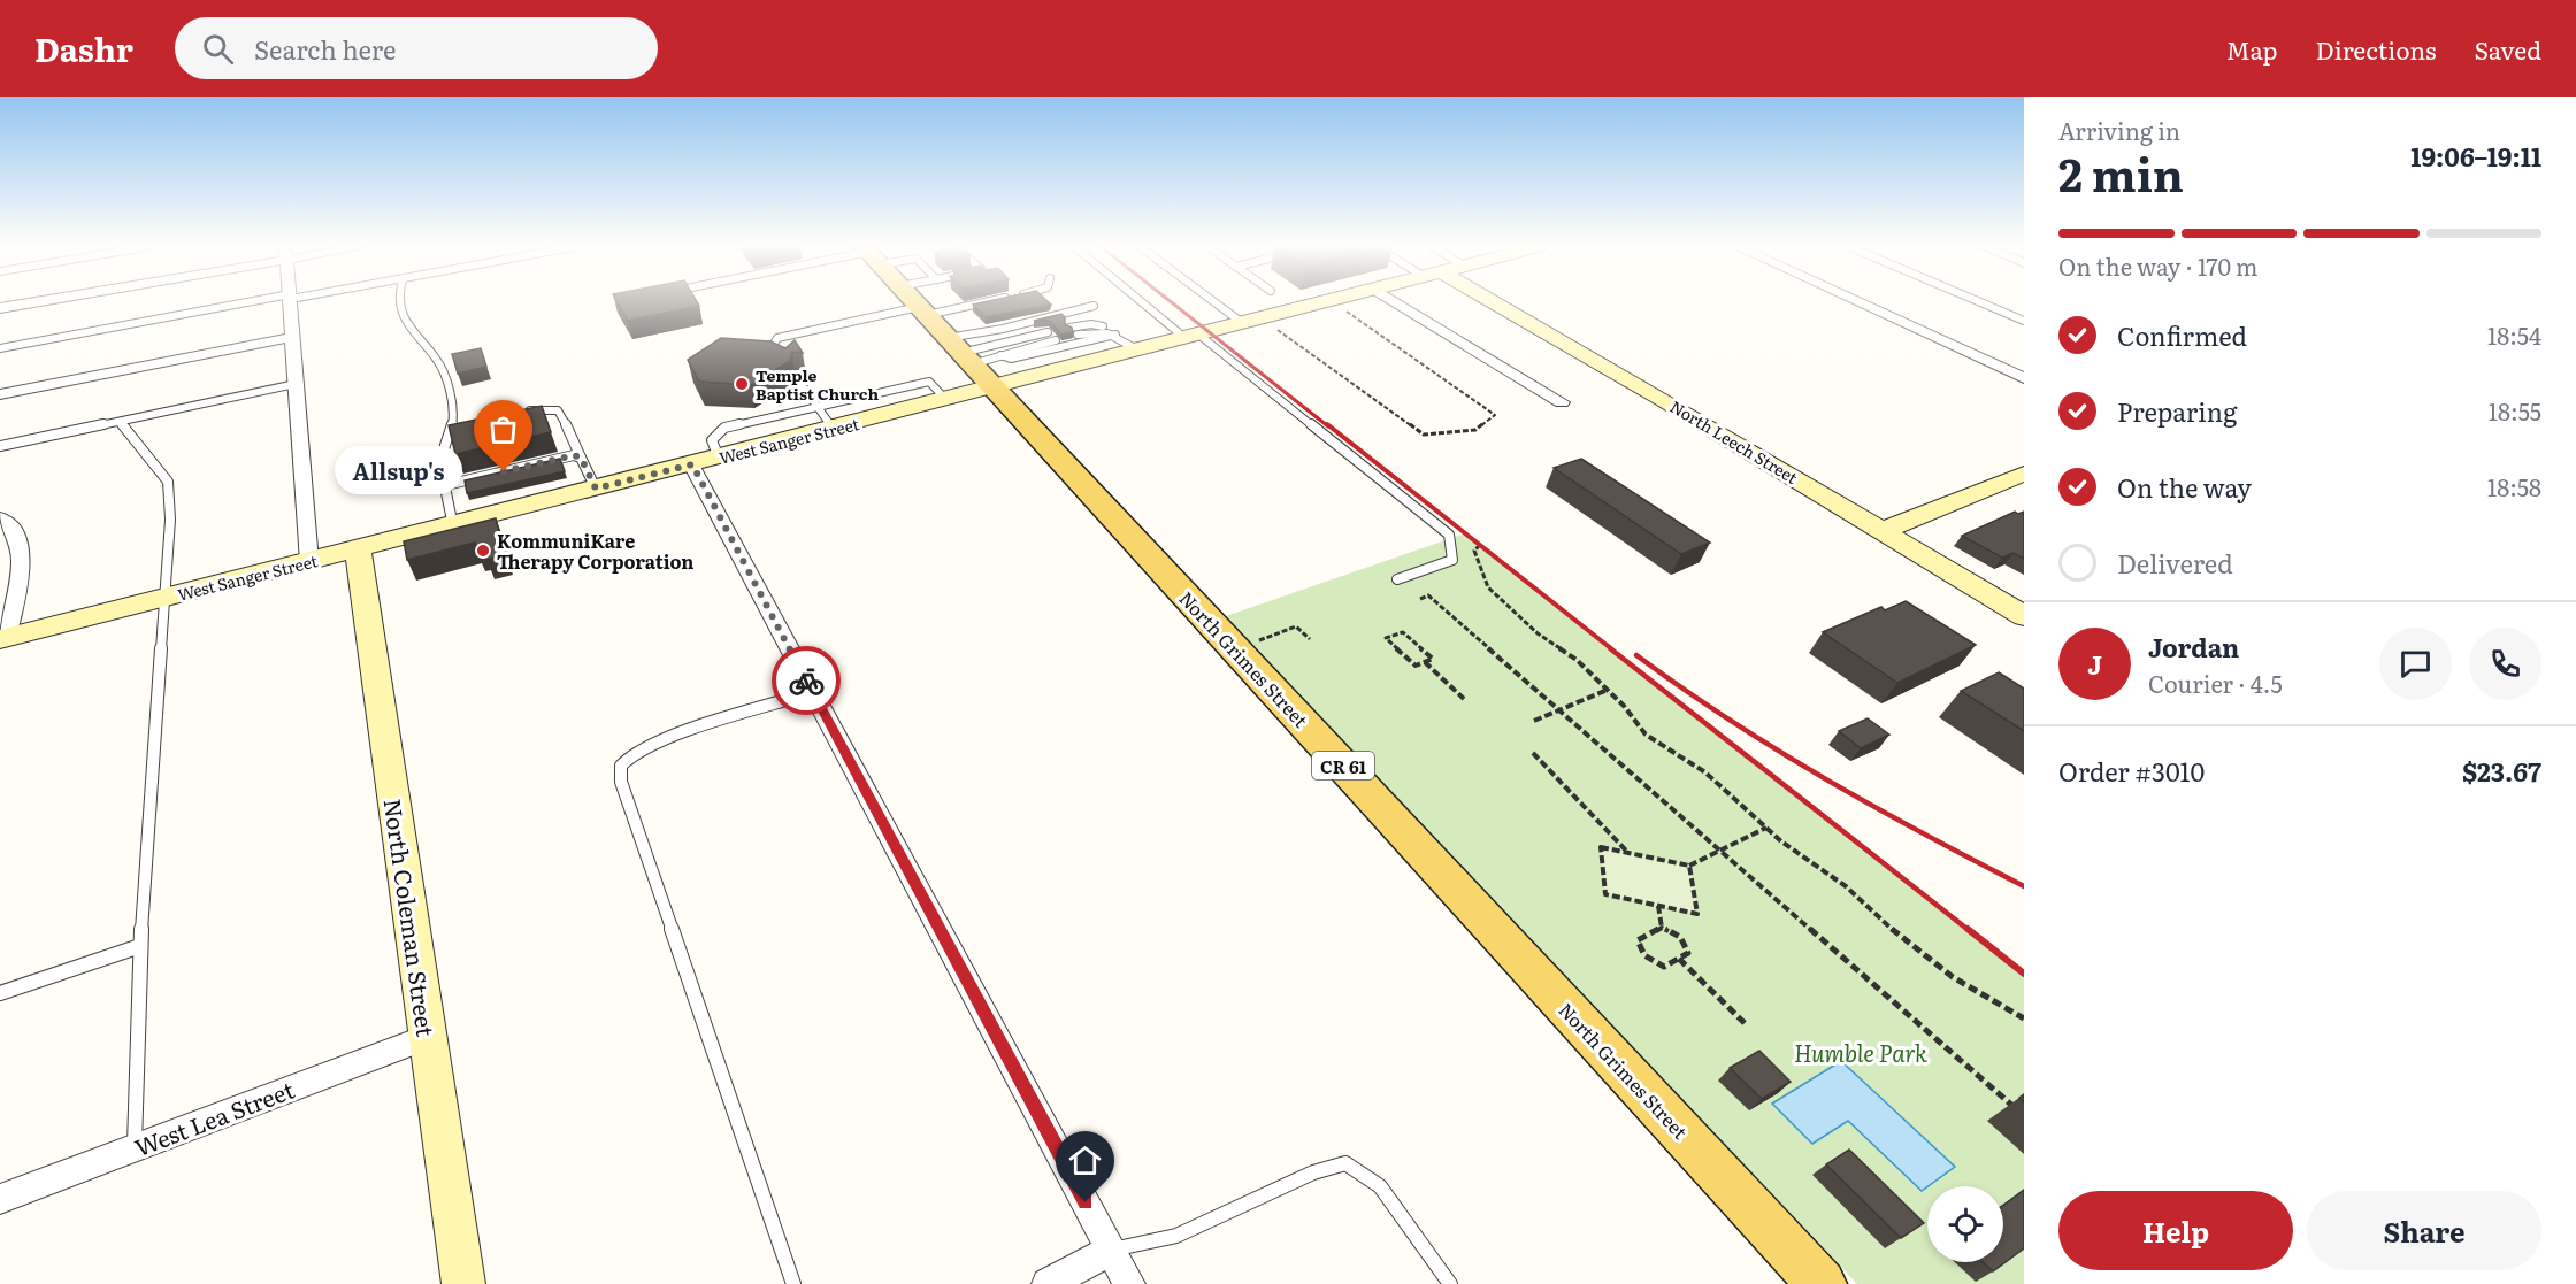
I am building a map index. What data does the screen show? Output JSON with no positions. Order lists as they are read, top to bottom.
{
  "streets": {
    "main road": [
      "West Sanger Street",
      "North Leech Street",
      "North Grimes Street",
      "CR 61",
      "North Coleman Street"
    ],
    "street": ["West Lea Street"]
  },
  "crossings": [
    ["West Sanger Street", "North Grimes Street"],
    ["West Sanger Street", "North Coleman Street"],
    ["North Coleman Street", "West Lea Street"]
  ],
  "parks": ["Humble Park"],
  "places": ["Temple Baptist Church", "Allsup's", "KommuniKare Therapy Corporation"],
  "page": {
    "header": "Dashr",
    "search": "Search here",
    "nav": ["Map", "Directions", "Saved"],
    "heading": ["2 min", "Arriving in", "19:06–19:11"],
    "panel": [
      "Jordan",
      "Courier · 4.5",
      "Order #3010",
      "$23.67"
    ],
    "bar": "On the way · 170 m",
    "list": [
      ["Confirmed", "18:54"],
      ["Preparing", "18:55"],
      ["On the way", "18:58"],
      "Delivered"
    ],
    "bubble": "Allsup's",
    "round": "J",
    "buttons": ["Help", "Share"]
  }
}
